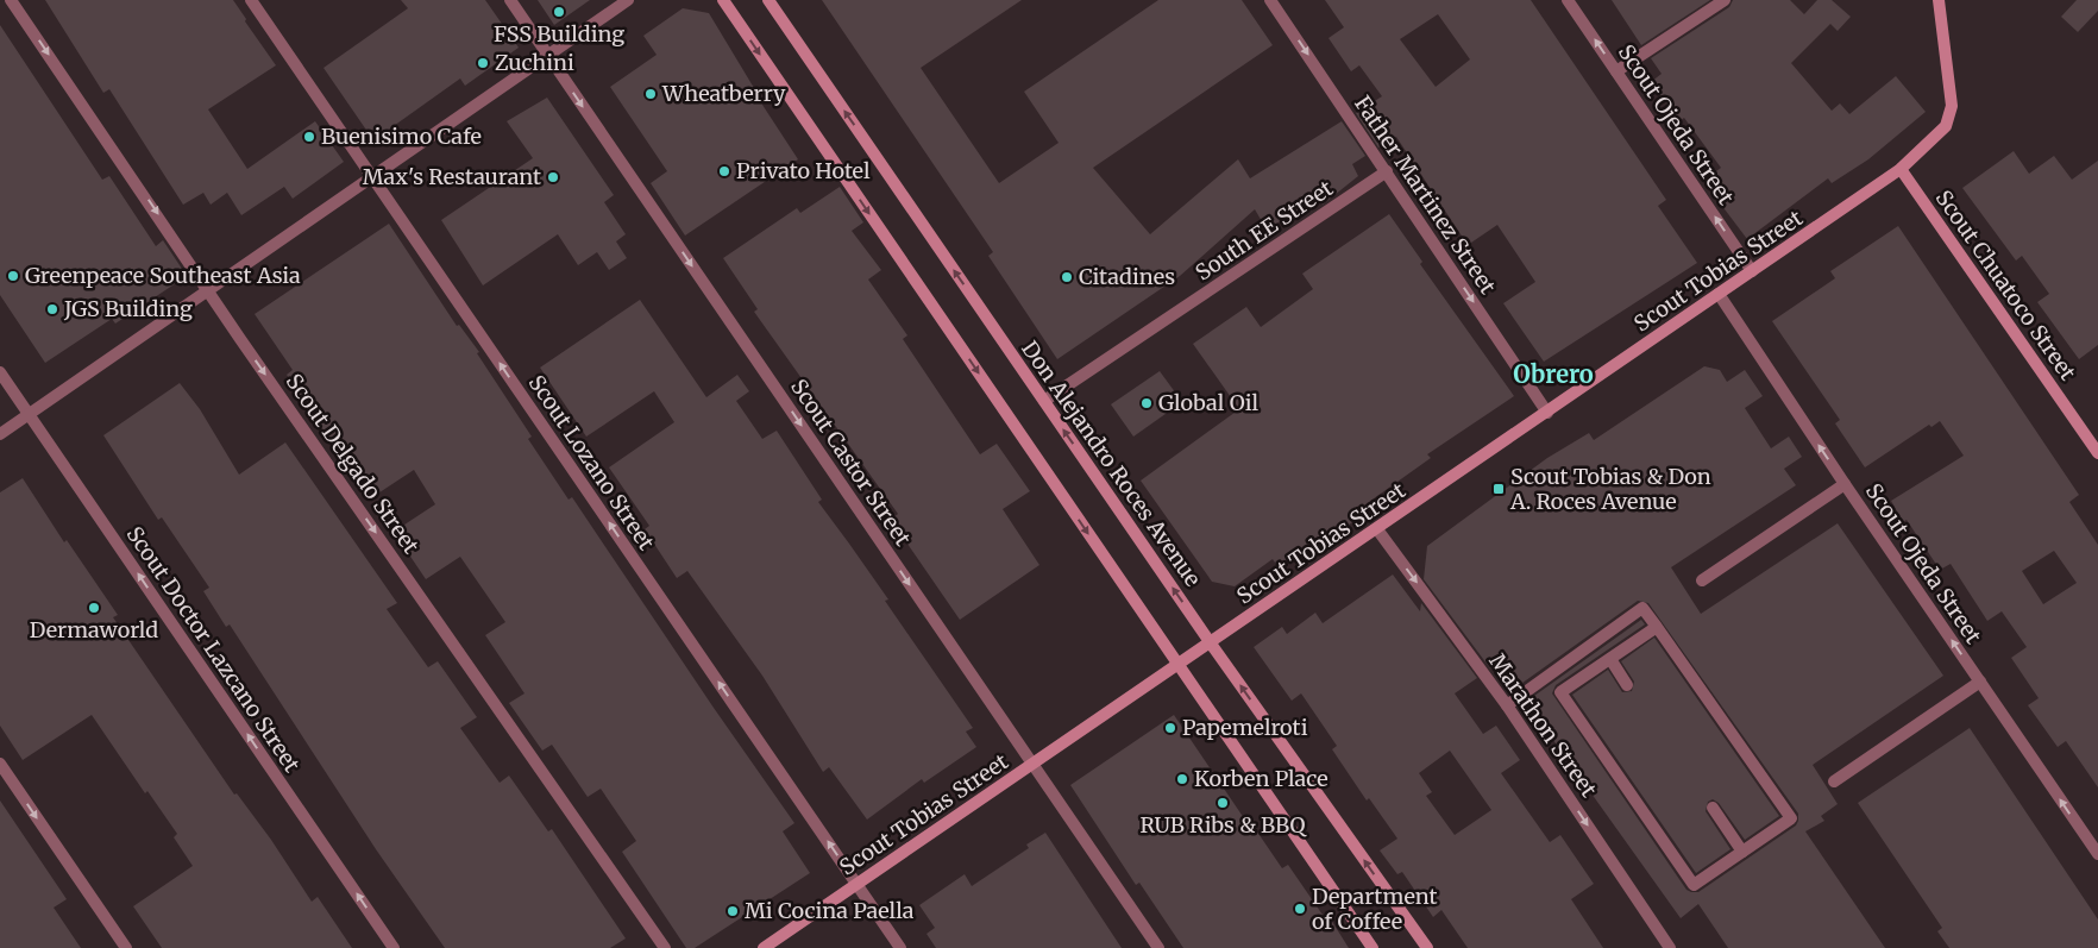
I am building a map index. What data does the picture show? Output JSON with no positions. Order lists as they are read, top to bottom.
{
  "streets": {
    "main road": ["Scout Tobias Street", "Scout Chuatoco Street", "Don Alejandro Roces Avenue"],
    "street": [
      "Scout Ojeda Street",
      "Father Martinez Street",
      "South EE Street",
      "Scout Lozano Street",
      "Scout Castor Street",
      "Scout Delgado Street",
      "Scout Doctor Lazcano Street",
      "Marathon Street"
    ]
  },
  "crossings": [
    ["Scout Ojeda Street", "Scout Tobias Street"],
    ["Father Martinez Street", "South EE Street"],
    ["Father Martinez Street", "Scout Tobias Street"],
    ["South EE Street", "Don Alejandro Roces Avenue"],
    ["Scout Tobias Street", "Scout Chuatoco Street"],
    ["Scout Tobias Street", "Scout Lozano Street"],
    ["Scout Tobias Street", "Scout Castor Street"],
    ["Scout Tobias Street", "Don Alejandro Roces Avenue"],
    ["Scout Tobias Street", "Marathon Street"]
  ],
  "one_way": [
    "Scout Ojeda Street",
    "Father Martinez Street",
    "Scout Lozano Street",
    "Scout Castor Street",
    "Scout Delgado Street",
    "Scout Doctor Lazcano Street",
    "Marathon Street"
  ],
  "districts": ["Obrero"],
  "places": {
    "other": [
      "FSS Building",
      "Zuchini",
      "Wheatberry",
      "Buenisimo Cafe",
      "Privato Hotel",
      "Max's Restaurant",
      "Greenpeace Southeast Asia",
      "Citadines",
      "JGS Building",
      "Global Oil",
      "Dermaworld",
      "Papemelroti",
      "Korben Place",
      "RUB Ribs & BBQ",
      "Department of Coffee",
      "Mi Cocina Paella"
    ],
    "transit": ["Scout Tobias & Don A. Roces Avenue"]
  }
}
